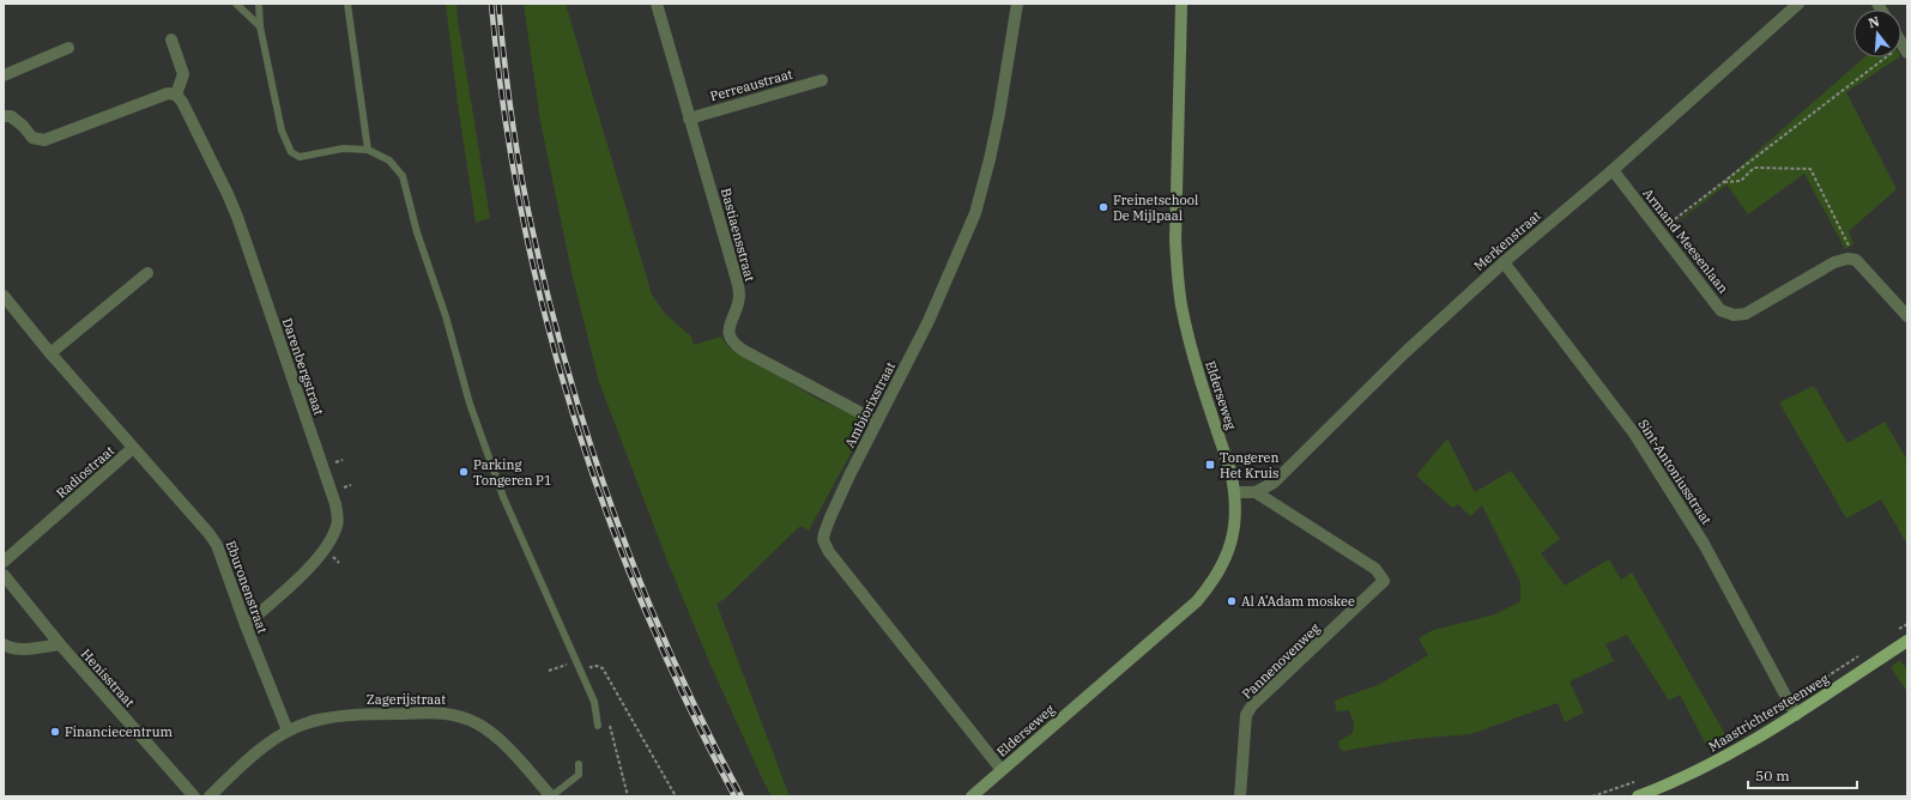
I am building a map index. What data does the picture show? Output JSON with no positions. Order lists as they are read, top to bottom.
{
  "streets": {
    "main road": ["Elderseweg", "Maastrichtersteenweg"],
    "street": [
      "Perreaustraat",
      "Bastiaensstraat",
      "Merkenstraat",
      "Armand Meesenlaan",
      "Darenbergstraat",
      "Ambiorixstraat",
      "Radiostraat",
      "Sint-Antoniusstraat",
      "Eburonenstraat",
      "Pannenovenweg",
      "Henisstraat",
      "Zagerijstraat"
    ]
  },
  "crossings": [
    ["Perreaustraat", "Bastiaensstraat"],
    ["Bastiaensstraat", "Ambiorixstraat"],
    ["Merkenstraat", "Armand Meesenlaan"],
    ["Merkenstraat", "Sint-Antoniusstraat"],
    ["Merkenstraat", "Pannenovenweg"],
    ["Darenbergstraat", "Eburonenstraat"],
    ["Elderseweg", "Ambiorixstraat"],
    ["Radiostraat", "Eburonenstraat"],
    ["Sint-Antoniusstraat", "Maastrichtersteenweg"],
    ["Eburonenstraat", "Zagerijstraat"]
  ],
  "places": {
    "other": [
      "Freinetschool De Mijlpaal",
      "Parking Tongeren P1",
      "Al A’Adam moskee",
      "Financiecentrum"
    ],
    "transit": ["Tongeren Het Kruis"]
  },
  "scale_bar": "50 m",
  "north": "top"
}
